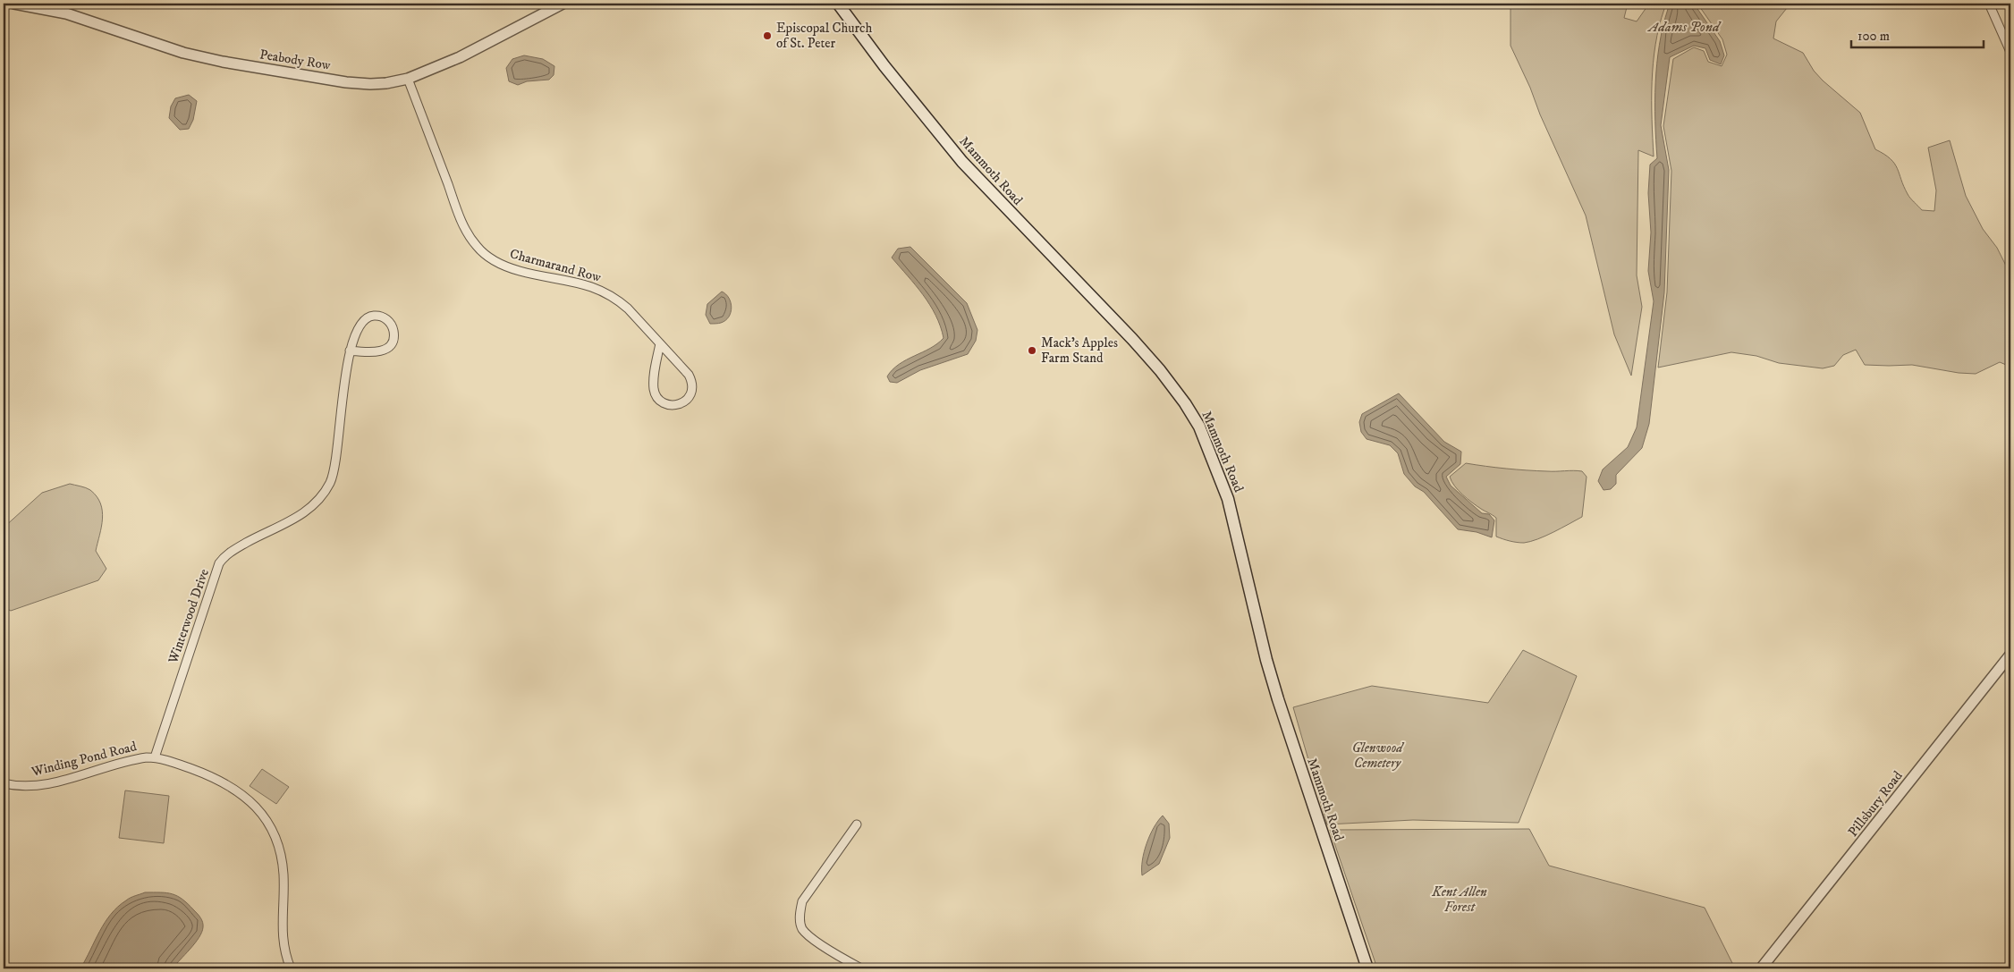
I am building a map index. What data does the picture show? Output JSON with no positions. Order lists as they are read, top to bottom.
{
  "streets": {
    "main road": ["Mammoth Road"],
    "street": [
      "Peabody Row",
      "Charmarand Row",
      "Winterwood Drive",
      "Winding Pond Road",
      "Pillsbury Road"
    ]
  },
  "crossings": [
    ["Peabody Row", "Charmarand Row"],
    ["Winterwood Drive", "Winding Pond Road"]
  ],
  "water": ["Adams Pond"],
  "parks": ["Glenwood Cemetery", "Kent Allen Forest"],
  "places": ["Episcopal Church of St. Peter", "Mack's Apples Farm Stand"],
  "scale_bar": "100 m"
}
